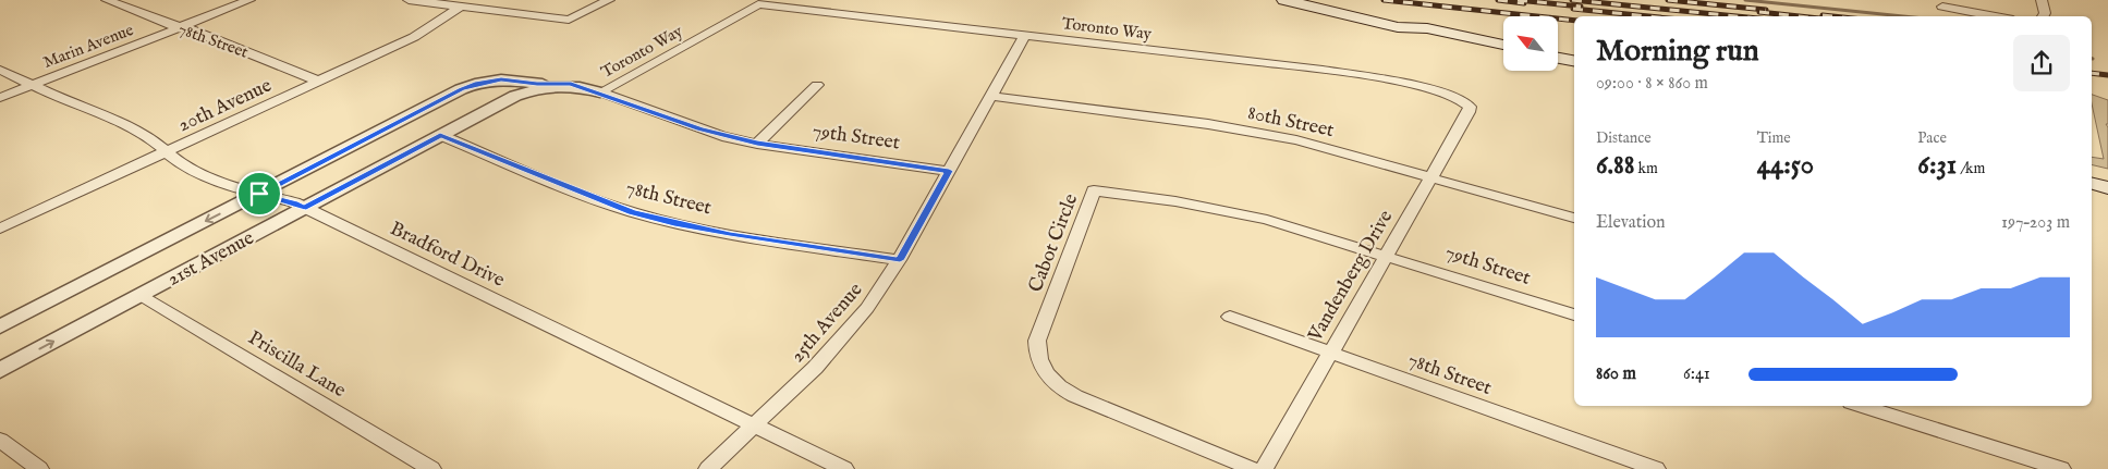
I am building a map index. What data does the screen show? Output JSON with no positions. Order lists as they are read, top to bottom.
{
  "streets": {
    "street": [
      "Toronto Way",
      "78th Street",
      "Marin Avenue",
      "20th Avenue",
      "80th Street",
      "79th Street",
      "Cabot Circle",
      "Bradford Drive",
      "21st Avenue",
      "Vandenberg Drive",
      "25th Avenue",
      "Priscilla Lane"
    ]
  },
  "crossings": [
    ["Toronto Way", "79th Street"],
    ["Toronto Way", "21st Avenue"],
    ["Toronto Way", "Vandenberg Drive"],
    ["Toronto Way", "25th Avenue"],
    ["78th Street", "Marin Avenue"],
    ["78th Street", "20th Avenue"],
    ["78th Street", "21st Avenue"],
    ["78th Street", "Vandenberg Drive"],
    ["78th Street", "25th Avenue"],
    ["Marin Avenue", "Bradford Drive"],
    ["20th Avenue", "Bradford Drive"],
    ["80th Street", "Vandenberg Drive"],
    ["80th Street", "25th Avenue"],
    ["79th Street", "Cabot Circle"],
    ["79th Street", "21st Avenue"],
    ["79th Street", "Vandenberg Drive"],
    ["79th Street", "25th Avenue"],
    ["Cabot Circle", "Vandenberg Drive"],
    ["Bradford Drive", "21st Avenue"],
    ["Bradford Drive", "25th Avenue"],
    ["21st Avenue", "Priscilla Lane"]
  ],
  "north": "top left",
  "page": {
    "heading": ["Morning run", "09:00 · 8 × 860 m"],
    "stats": [
      ["Distance", "6.88 km"],
      ["Time", "44:50"],
      ["Pace", "6:31 /km"]
    ],
    "chart": ["Elevation", "197–203 m"],
    "list": [
      {
        "name": "860 m",
        "note": "6:41"
      }
    ]
  }
}
